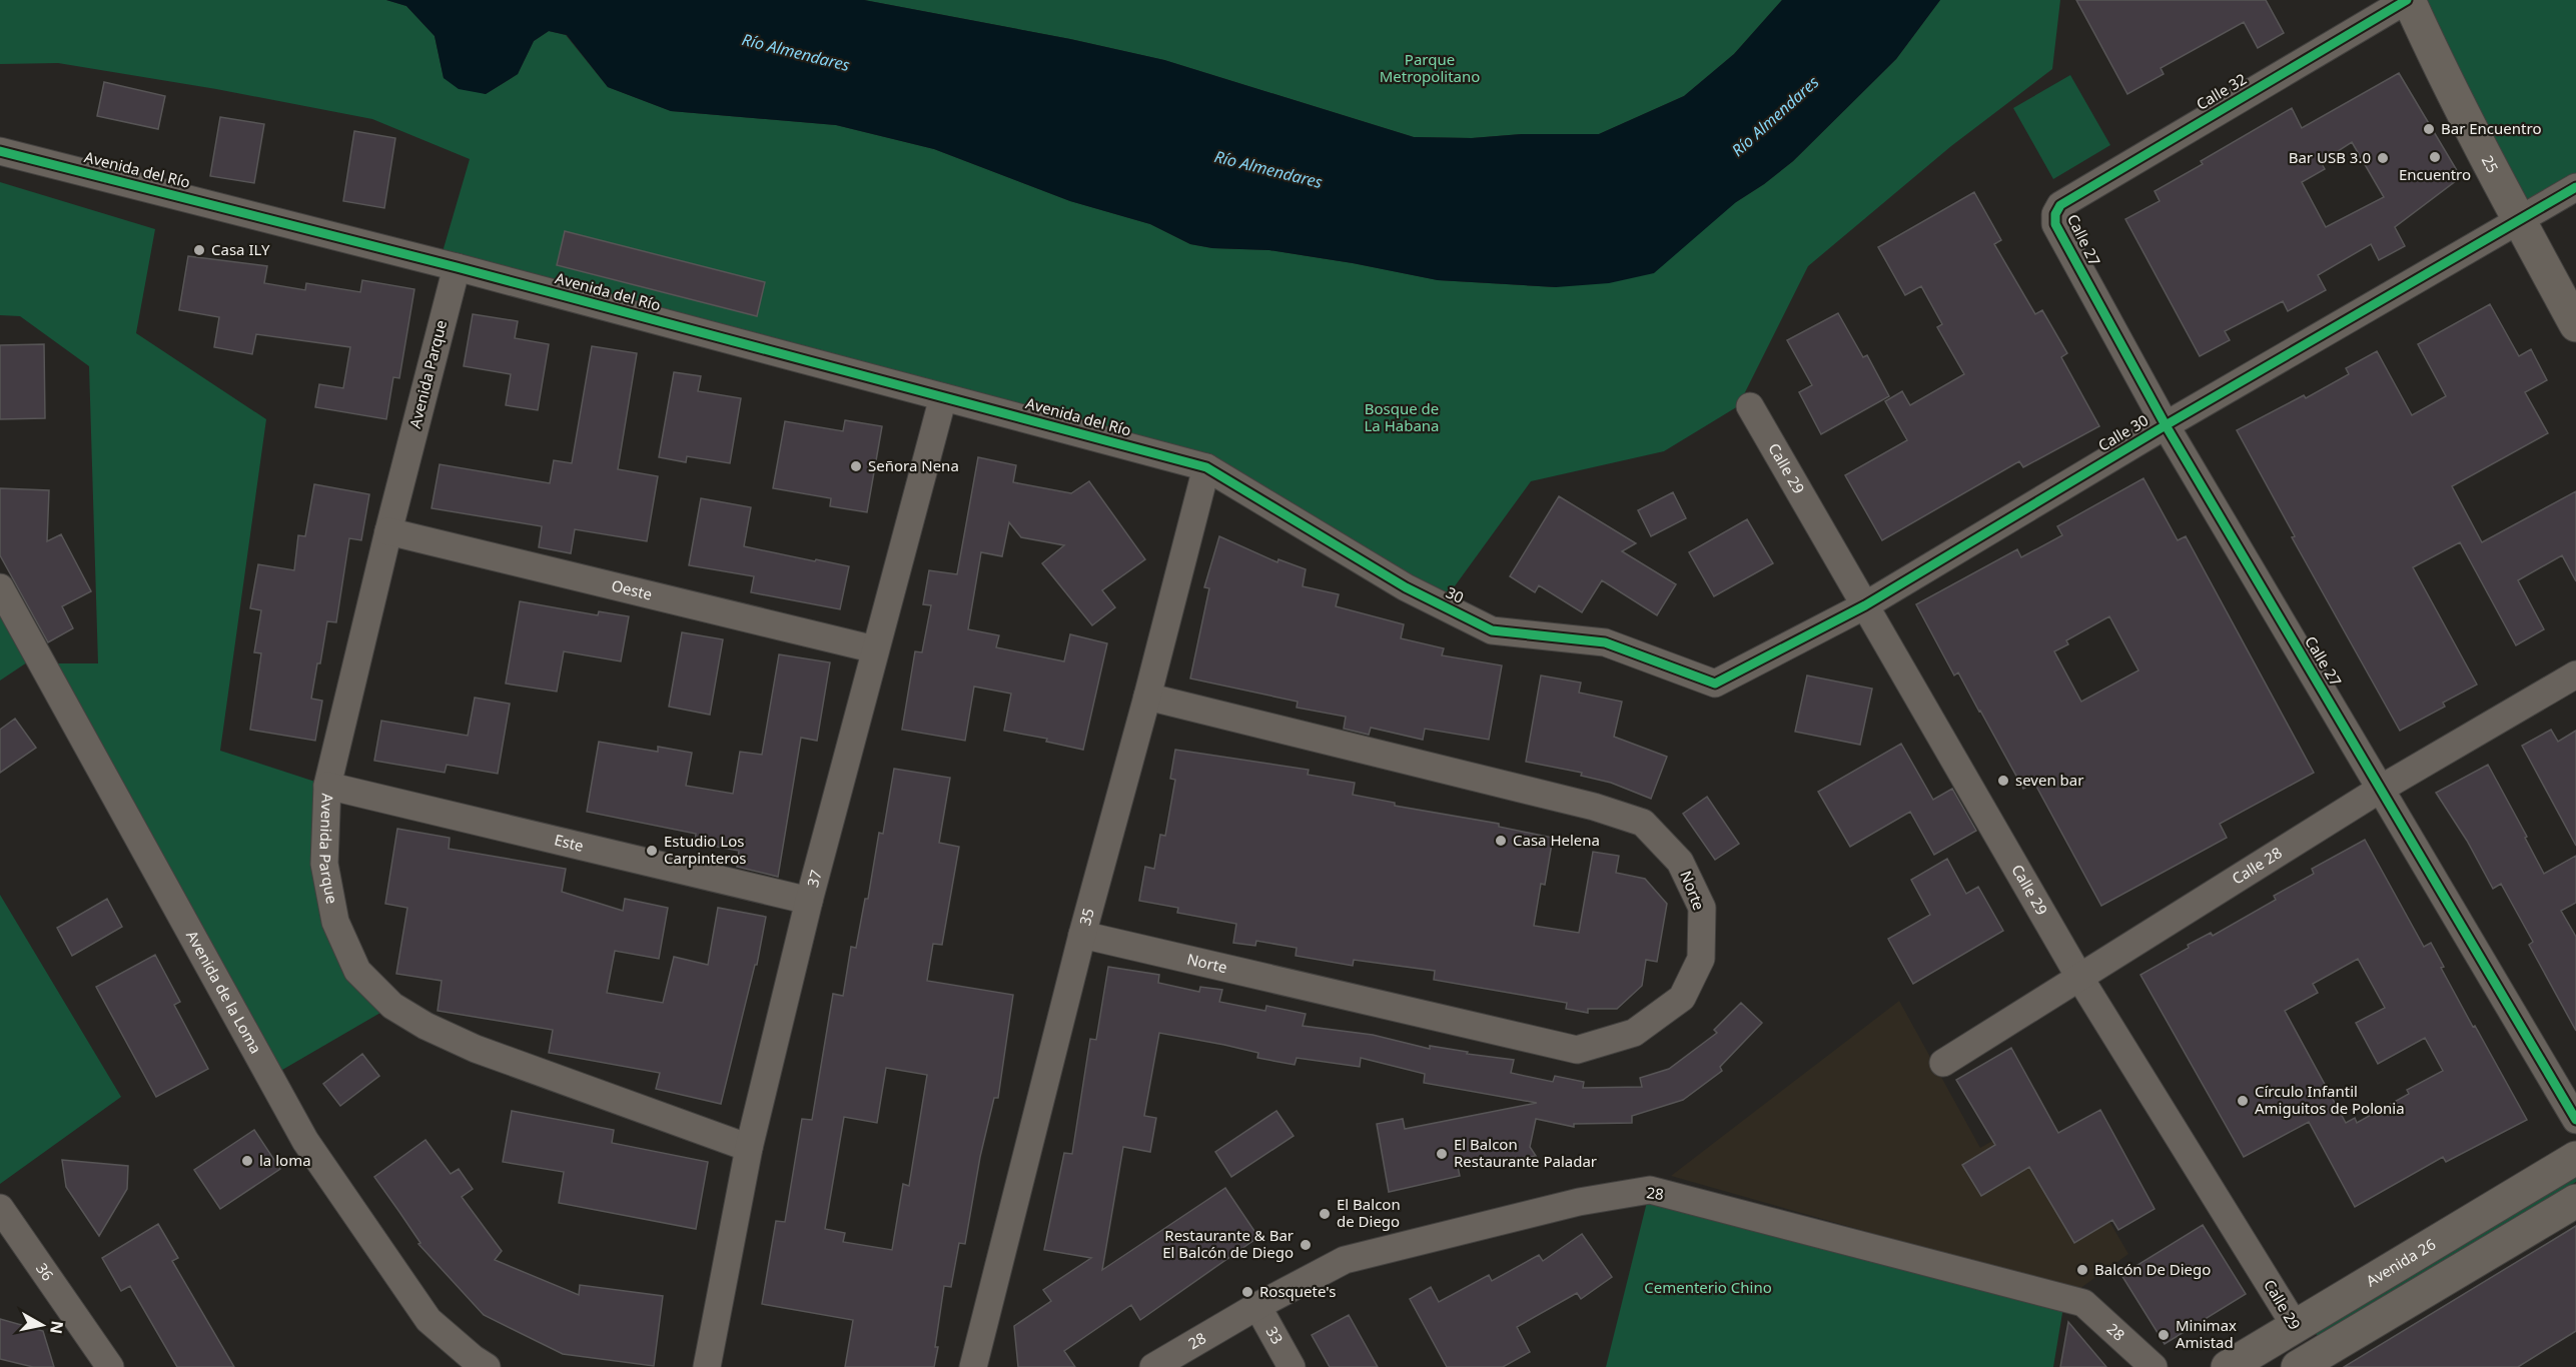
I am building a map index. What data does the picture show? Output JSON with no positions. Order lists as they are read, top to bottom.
{
  "streets": {
    "main road": ["25", "Calle 29", "Avenida 26"],
    "street": [
      "Calle 32",
      "Avenida del Río",
      "Calle 27",
      "Avenida Parque",
      "Calle 30",
      "Oeste",
      "30",
      "Este",
      "Calle 28",
      "37",
      "Norte",
      "35",
      "Avenida de la Loma",
      "28",
      "36",
      "33"
    ]
  },
  "crossings": [
    ["Calle 32", "25"],
    ["Calle 32", "Calle 27"],
    ["25", "Calle 30"],
    ["Avenida del Río", "Avenida Parque"],
    ["Avenida del Río", "30"],
    ["Avenida del Río", "37"],
    ["Avenida del Río", "35"],
    ["Calle 27", "Calle 30"],
    ["Calle 27", "Calle 28"],
    ["Avenida Parque", "Oeste"],
    ["Avenida Parque", "Este"],
    ["Avenida Parque", "37"],
    ["Calle 30", "Calle 29"],
    ["Calle 30", "30"],
    ["Calle 29", "Calle 28"],
    ["Calle 29", "Avenida 26"],
    ["Oeste", "37"],
    ["30", "35"],
    ["Este", "37"],
    ["Norte", "35"],
    ["28", "33"]
  ],
  "water": ["Río Almendares"],
  "parks": ["Parque Metropolitano", "Bosque de La Habana", "Cementerio Chino"],
  "places": [
    "Bar Encuentro",
    "Encuentro",
    "Bar USB 3.0",
    "Casa ILY",
    "Señora Nena",
    "seven bar",
    "Casa Helena",
    "Estudio Los Carpinteros",
    "Círculo Infantil Amiguitos de Polonia",
    "El Balcon Restaurante Paladar",
    "la loma",
    "El Balcon de Diego",
    "Restaurante & Bar El Balcón de Diego",
    "Balcón De Diego",
    "Rosquete's",
    "Minimax Amistad"
  ],
  "north": "right"
}
